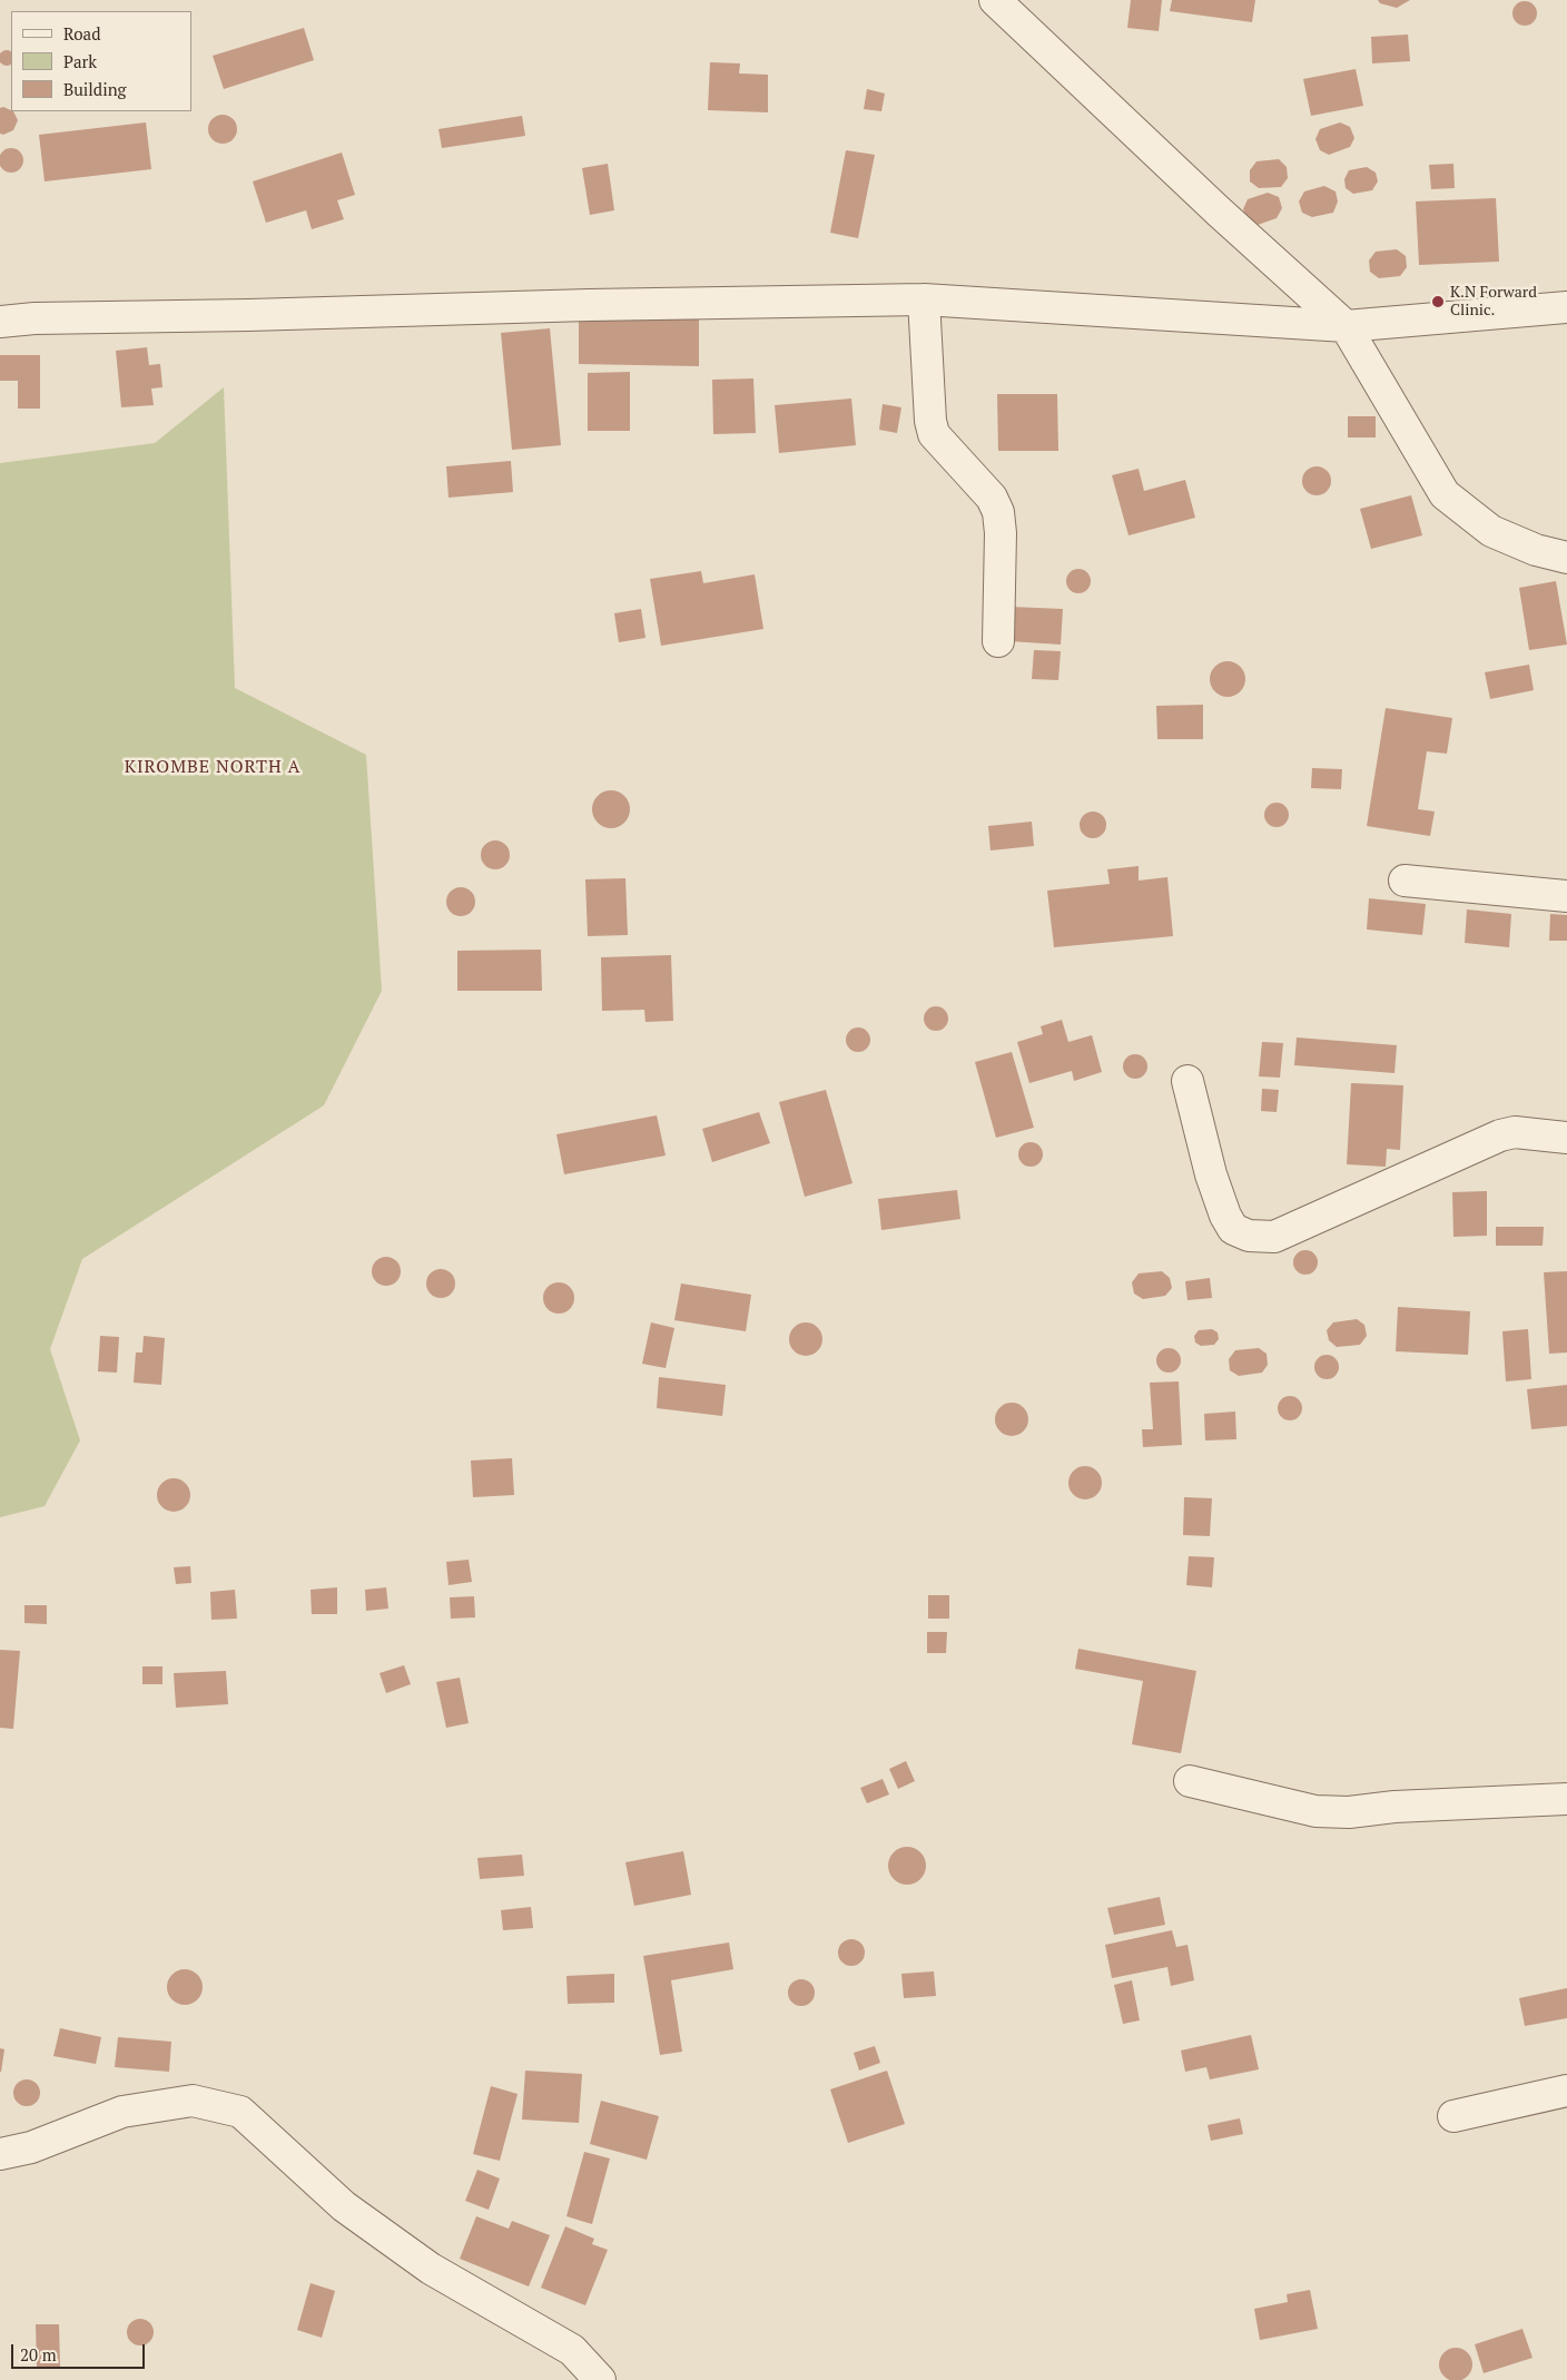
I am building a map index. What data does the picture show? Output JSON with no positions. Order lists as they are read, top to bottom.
{
  "districts": ["KIROMBE NORTH A"],
  "places": ["K.N Forward Clinic."],
  "legend": ["Road", "Park", "Building"],
  "scale_bar": "20 m"
}
